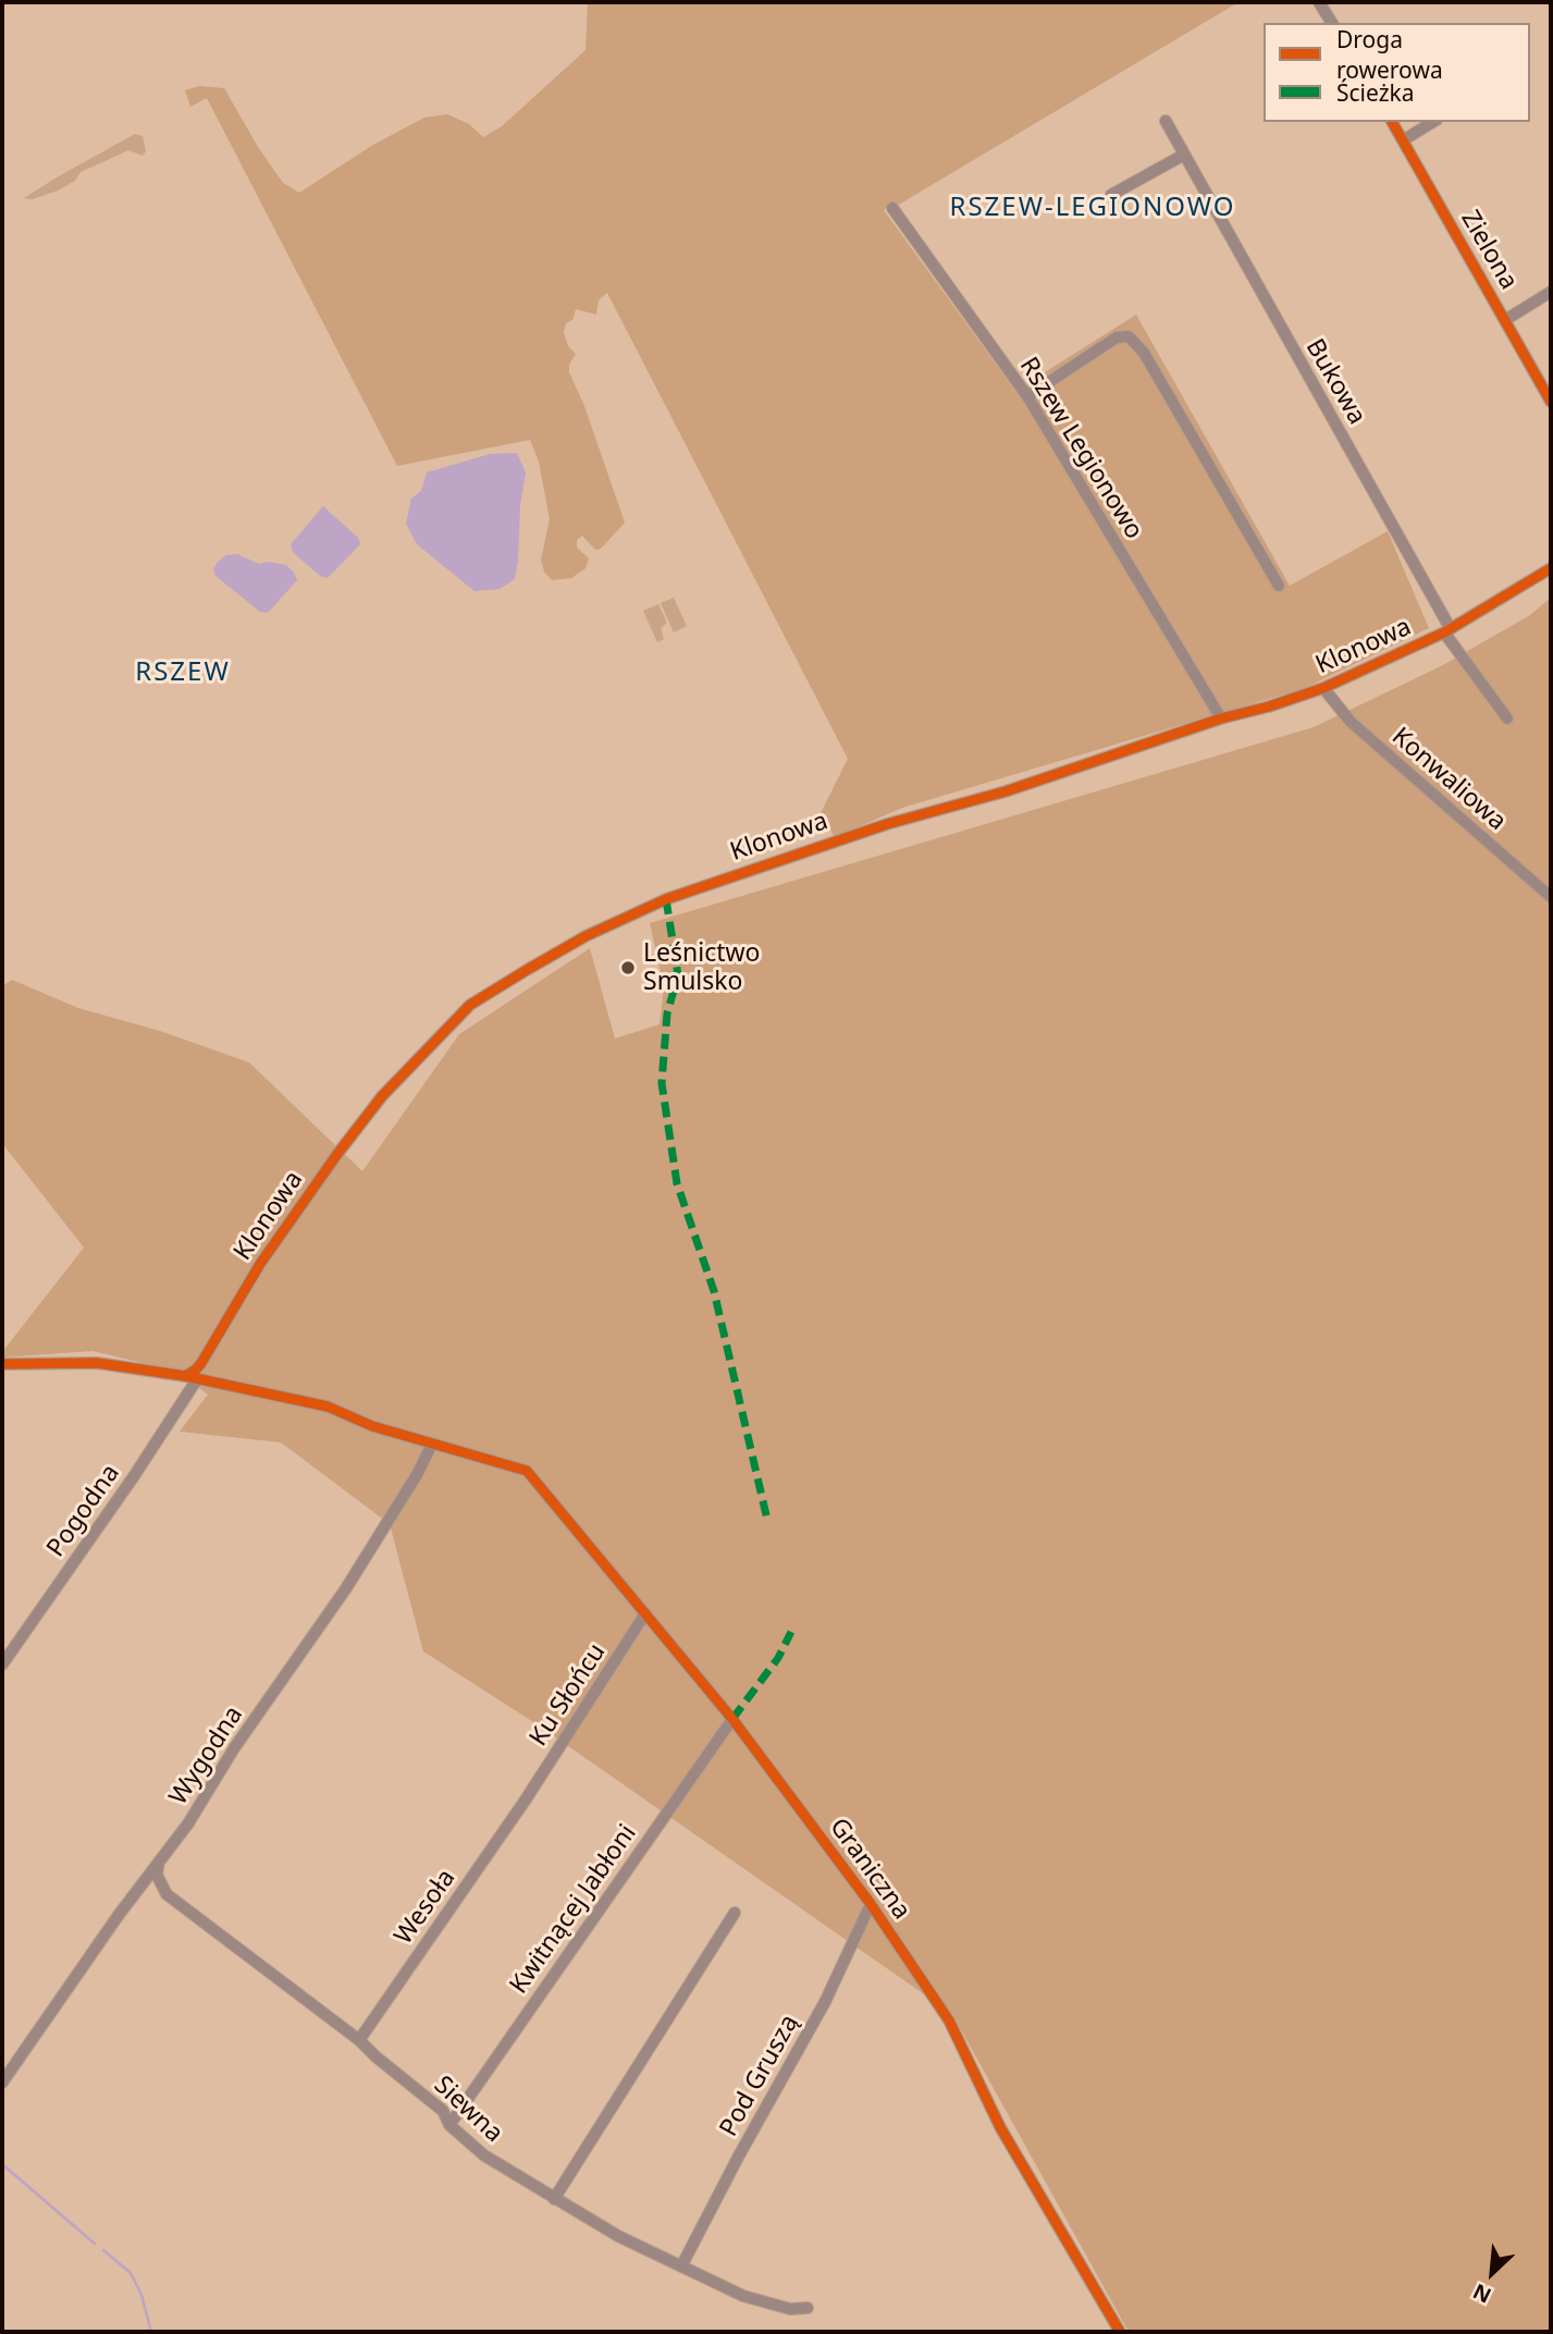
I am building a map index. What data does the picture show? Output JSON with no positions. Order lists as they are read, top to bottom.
{
  "streets": {
    "street": [
      "Zielona",
      "Bukowa",
      "Rszew Legionowo",
      "Klonowa",
      "Konwaliowa",
      "Pogodna",
      "Ku Słońcu",
      "Wygodna",
      "Graniczna",
      "Wesoła",
      "Kwitnącej Jabłoni",
      "Pod Gruszą",
      "Siewna"
    ]
  },
  "crossings": [
    ["Bukowa", "Klonowa"],
    ["Rszew Legionowo", "Klonowa"],
    ["Klonowa", "Konwaliowa"],
    ["Klonowa", "Pogodna"],
    ["Ku Słońcu", "Graniczna"],
    ["Ku Słońcu", "Wesoła"],
    ["Wygodna", "Graniczna"],
    ["Wygodna", "Siewna"],
    ["Graniczna", "Kwitnącej Jabłoni"],
    ["Graniczna", "Pod Gruszą"],
    ["Wesoła", "Siewna"],
    ["Kwitnącej Jabłoni", "Siewna"],
    ["Pod Gruszą", "Siewna"]
  ],
  "districts": ["RSZEW-LEGIONOWO", "RSZEW"],
  "places": ["Leśnictwo Smulsko"],
  "legend": ["Droga rowerowa", "Ścieżka"],
  "north": "bottom left"
}
